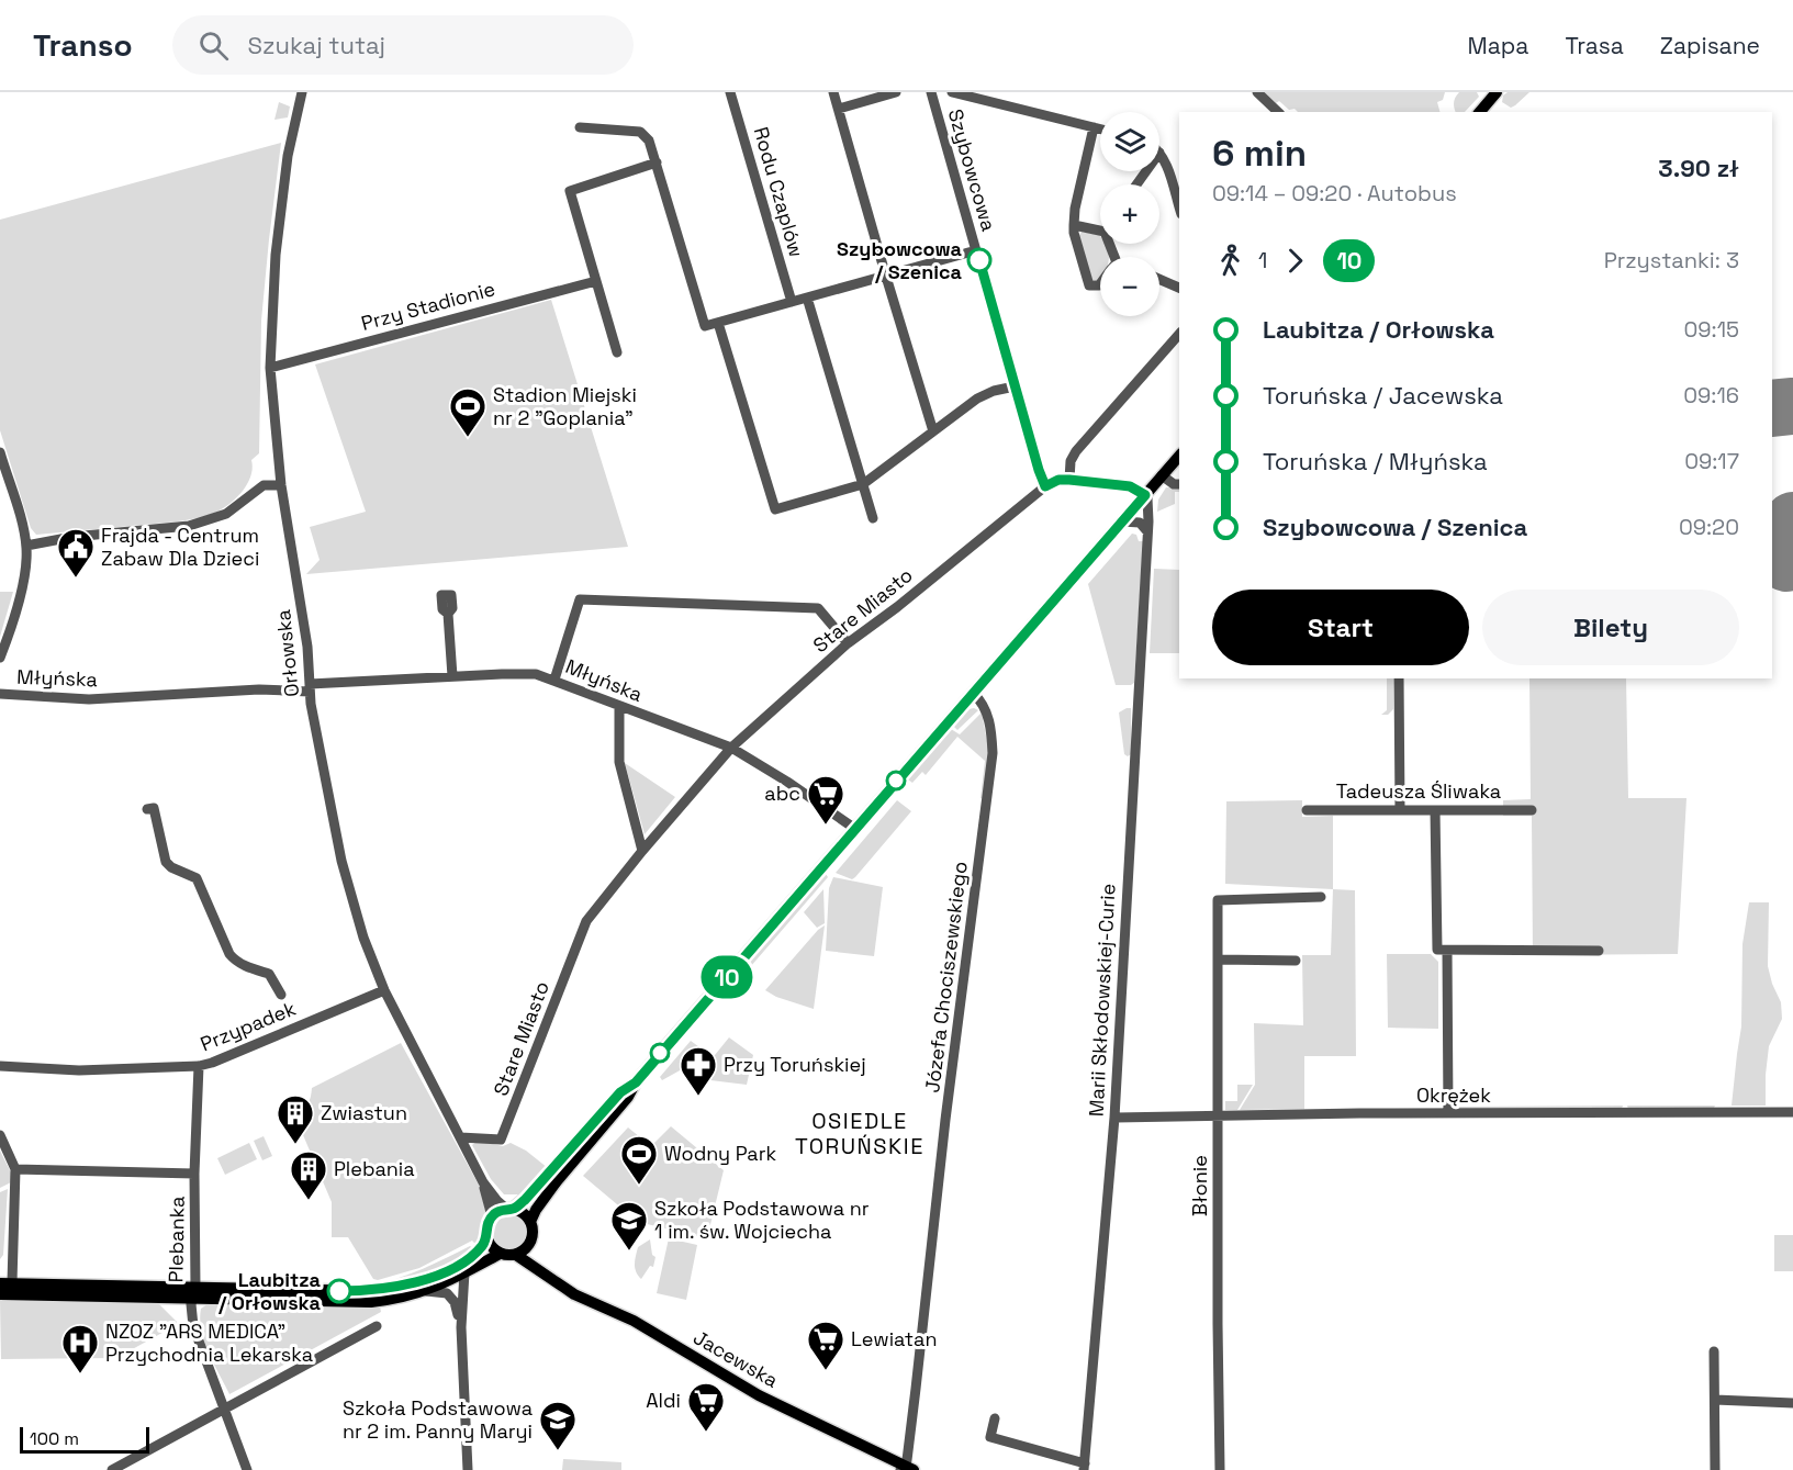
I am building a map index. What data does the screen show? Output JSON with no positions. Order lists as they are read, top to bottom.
{
  "streets": {
    "main road": ["Jacewska"],
    "street": [
      "Szybowcowa",
      "Rodu Czaplów",
      "Przy Stadionie",
      "Stare Miasto",
      "Orłowska",
      "Młyńska",
      "Tadeusza Śliwaka",
      "Józefa Chociszewskiego",
      "Marii Skłodowskiej-Curie",
      "Przypadek",
      "Okrężek",
      "Błonie",
      "Plebanka"
    ]
  },
  "crossings": [
    ["Szybowcowa", "Stare Miasto"],
    ["Przy Stadionie", "Orłowska"],
    ["Stare Miasto", "Orłowska"],
    ["Stare Miasto", "Młyńska"],
    ["Stare Miasto", "Marii Skłodowskiej-Curie"],
    ["Orłowska", "Młyńska"],
    ["Orłowska", "Przypadek"],
    ["Orłowska", "Jacewska"],
    ["Józefa Chociszewskiego", "Jacewska"],
    ["Marii Skłodowskiej-Curie", "Okrężek"],
    ["Przypadek", "Plebanka"],
    ["Okrężek", "Błonie"]
  ],
  "districts": ["OSIEDLE TORUŃSKIE"],
  "places": {
    "other": ["Szybowcowa / Szenica", "Laubitza / Orłowska"],
    "sports": ["Stadion Miejski nr 2 \"Goplania\"", "Wodny Park"],
    "public building": ["Frajda - Centrum Zabaw Dla Dzieci"],
    "supermarket": ["abc", "Lewiatan", "Aldi"],
    "pharmacy": ["Przy Toruńskiej"],
    "building": ["Zwiastun", "Plebania"],
    "school or university": ["Szkoła Podstawowa nr 1 im. św. Wojciecha", "Szkoła Podstawowa nr 2 im. Panny Maryi"],
    "hospital": ["NZOZ \"ARS MEDICA\" Przychodnia Lekarska"]
  },
  "lines": ["bus line 10"],
  "scale_bar": "100 m",
  "page": {
    "header": "Transo",
    "search": "Szukaj tutaj",
    "nav": ["Mapa", "Trasa", "Zapisane"],
    "on_map": "10",
    "map_buttons": ["+", "−"],
    "heading": ["6 min", "09:14 – 09:20 · Autobus", "3.90 zł"],
    "legs": ["1", "10", "Przystanki: 3"],
    "list": [
      {
        "name": "Laubitza / Orłowska",
        "value": "09:15"
      },
      {
        "name": "Toruńska / Jacewska",
        "value": "09:16"
      },
      {
        "name": "Toruńska / Młyńska",
        "value": "09:17"
      },
      {
        "name": "Szybowcowa / Szenica",
        "value": "09:20"
      }
    ],
    "buttons": ["Start", "Bilety"],
    "scale": "100 m"
  }
}
